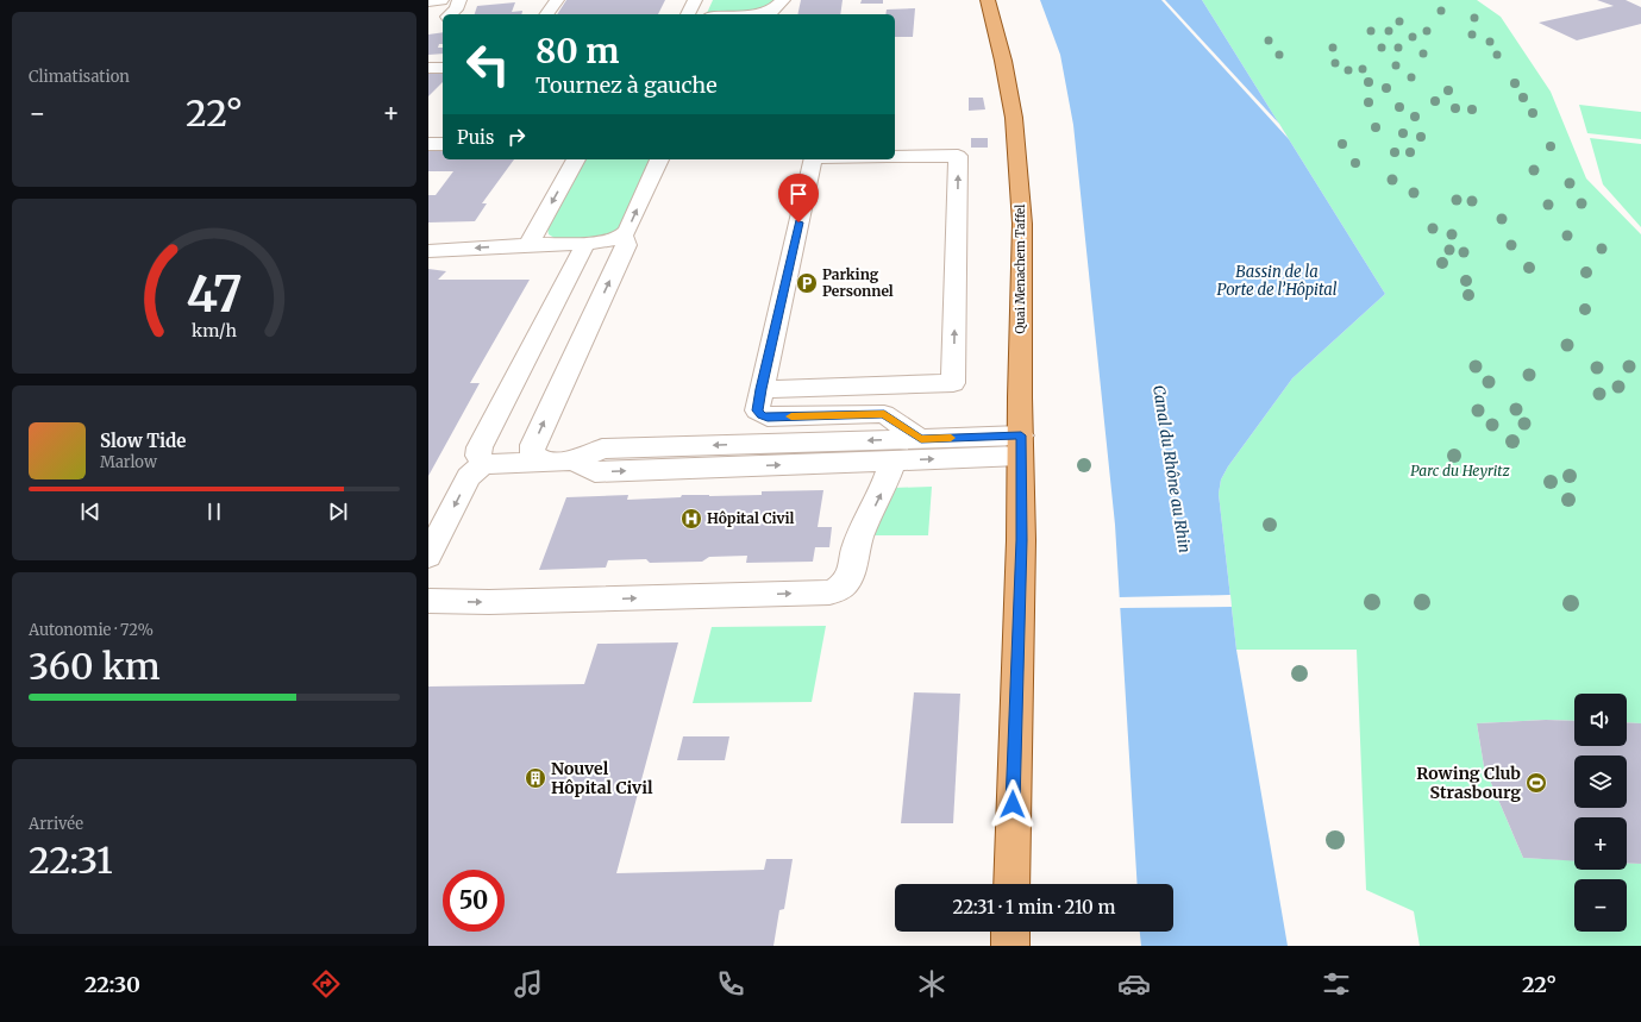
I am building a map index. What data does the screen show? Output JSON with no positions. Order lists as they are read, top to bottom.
{
  "streets": {
    "main road": ["Quai Menachem Taffel"]
  },
  "water": ["Bassin de la Porte de l’Hôpital", "Canal du Rhône au Rhin"],
  "parks": ["Parc du Heyritz"],
  "places": {
    "parking": ["Parking Personnel"],
    "hospital": ["Hôpital Civil"],
    "building": ["Nouvel Hôpital Civil"],
    "sports": ["Rowing Club Strasbourg"]
  },
  "page": {
    "tile": [
      "Climatisation",
      ["Autonomie · 72%", "360 km"],
      ["Arrivée", "22:31"]
    ],
    "turn": ["80 m", "Tournez à gauche"],
    "heat": ["−", "22°", "+"],
    "then": "Puis",
    "song": ["Slow Tide", "Marlow"],
    "map_buttons": ["+", "−"],
    "limit": "50",
    "trip": "22:31 · 1 min · 210 m",
    "tabs": ["22:30", "22°"],
    "gauge": ["47", "km/h"]
  }
}
